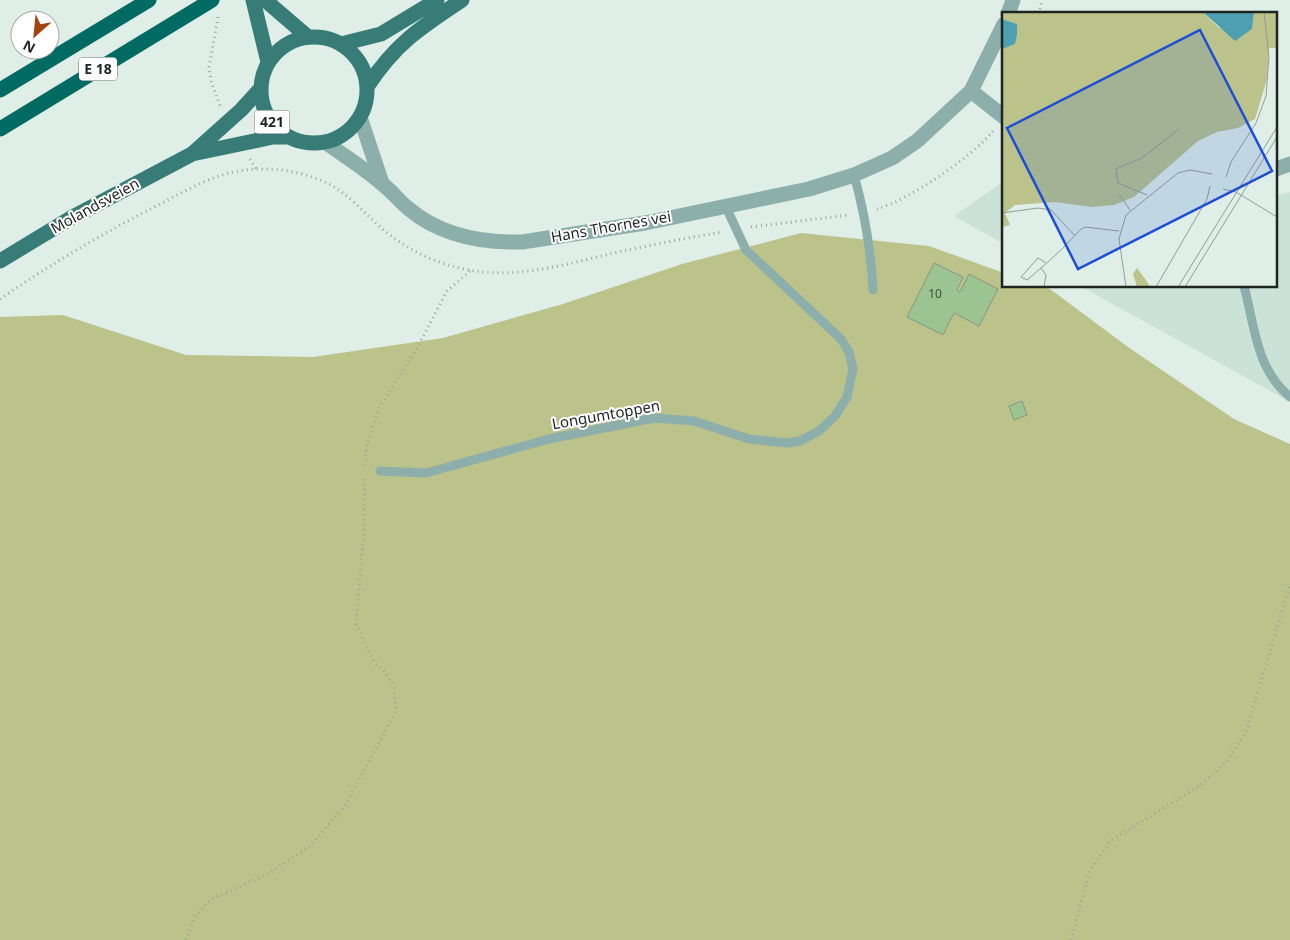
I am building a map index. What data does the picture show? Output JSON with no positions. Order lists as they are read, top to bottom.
{
  "streets": {
    "highway": ["E 18"],
    "main road": ["421", "Molandsveien"],
    "street": ["Hans Thornes vei"],
    "lane": ["Longumtoppen"]
  },
  "crossings": [
    ["421", "Molandsveien"],
    ["421", "Hans Thornes vei"],
    ["Molandsveien", "Hans Thornes vei"],
    ["Hans Thornes vei", "Longumtoppen"]
  ],
  "house_numbers": ["10"],
  "north": "bottom left"
}
